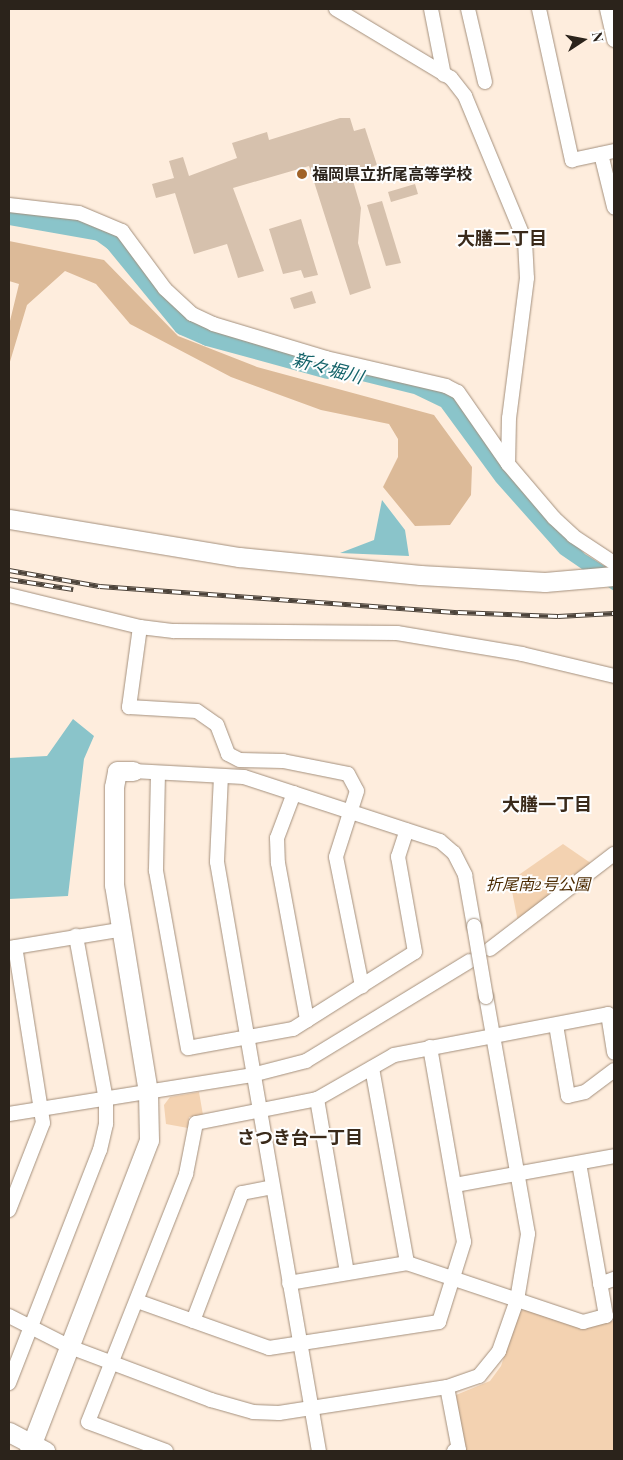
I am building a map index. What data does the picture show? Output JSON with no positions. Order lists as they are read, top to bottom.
{
  "districts": ["大膳二丁目", "大膳一丁目", "さつき台一丁目"],
  "water": ["新々堀川"],
  "parks": ["折尾南2号公園"],
  "places": ["福岡県立折尾高等学校"],
  "north": "right"
}
